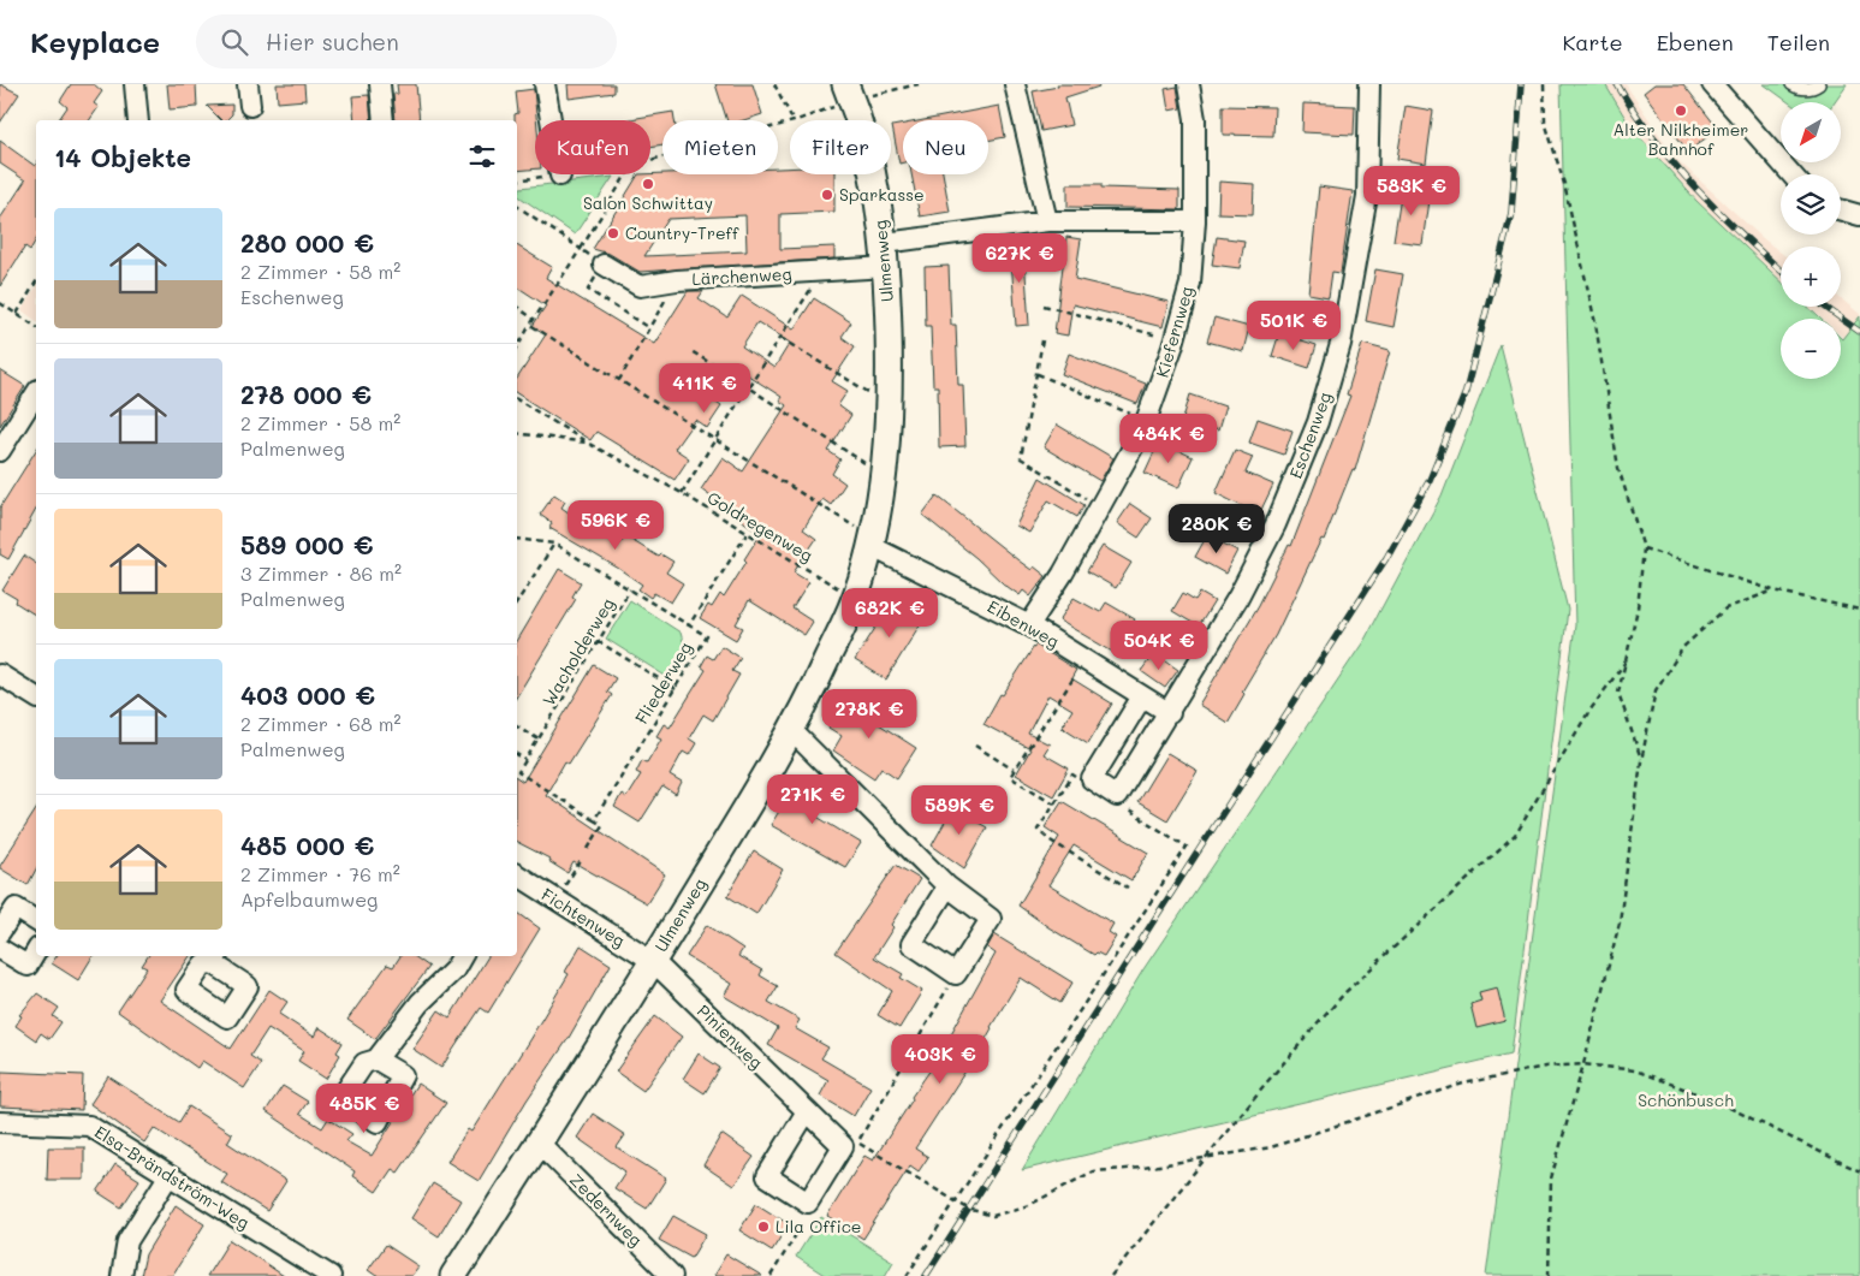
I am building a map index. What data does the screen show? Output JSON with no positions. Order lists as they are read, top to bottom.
{
  "streets": {
    "street": [
      "Ulmenweg",
      "Lärchenweg",
      "Kiefernweg",
      "Eschenweg",
      "Eibenweg",
      "Fichtenweg",
      "Pinienweg",
      "Elsa-Brändström-Weg",
      "Zedernweg"
    ],
    "path": ["Goldregenweg", "Wacholderweg", "Fliederweg"]
  },
  "crossings": [
    ["Ulmenweg", "Lärchenweg"],
    ["Ulmenweg", "Goldregenweg"],
    ["Ulmenweg", "Eibenweg"],
    ["Ulmenweg", "Fichtenweg"],
    ["Ulmenweg", "Pinienweg"],
    ["Ulmenweg", "Zedernweg"],
    ["Kiefernweg", "Eibenweg"],
    ["Eschenweg", "Eibenweg"],
    ["Goldregenweg", "Fliederweg"],
    ["Wacholderweg", "Fliederweg"],
    ["Fichtenweg", "Pinienweg"]
  ],
  "parks": ["Schönbusch"],
  "places": [
    "Alter Nilkheimer Bahnhof",
    "Salon Schwittay",
    "Sparkasse",
    "Country-Treff",
    "Lila Office"
  ],
  "north": "bottom left",
  "page": {
    "header": "Keyplace",
    "search": "Hier suchen",
    "nav": ["Karte", "Ebenen", "Teilen"],
    "map_buttons": ["+", "−"],
    "chip": [
      "Kaufen",
      "Mieten",
      "Filter",
      "Neu"
    ],
    "heading": "14 Objekte",
    "price": [
      "583K €",
      "627K €",
      "501K €",
      "411K €",
      "484K €",
      "596K €",
      "280K €",
      "682K €",
      "504K €",
      "278K €",
      "271K €",
      "589K €",
      "403K €",
      "485K €"
    ],
    "list": [
      {
        "name": "280 000 €",
        "note": "2 Zimmer · 58 m² · Eschenweg"
      },
      {
        "name": "278 000 €",
        "note": "2 Zimmer · 58 m² · Palmenweg"
      },
      {
        "name": "589 000 €",
        "note": "3 Zimmer · 86 m² · Palmenweg"
      },
      {
        "name": "403 000 €",
        "note": "2 Zimmer · 68 m² · Palmenweg"
      },
      {
        "name": "485 000 €",
        "note": "2 Zimmer · 76 m² · Apfelbaumweg"
      }
    ]
  }
}
